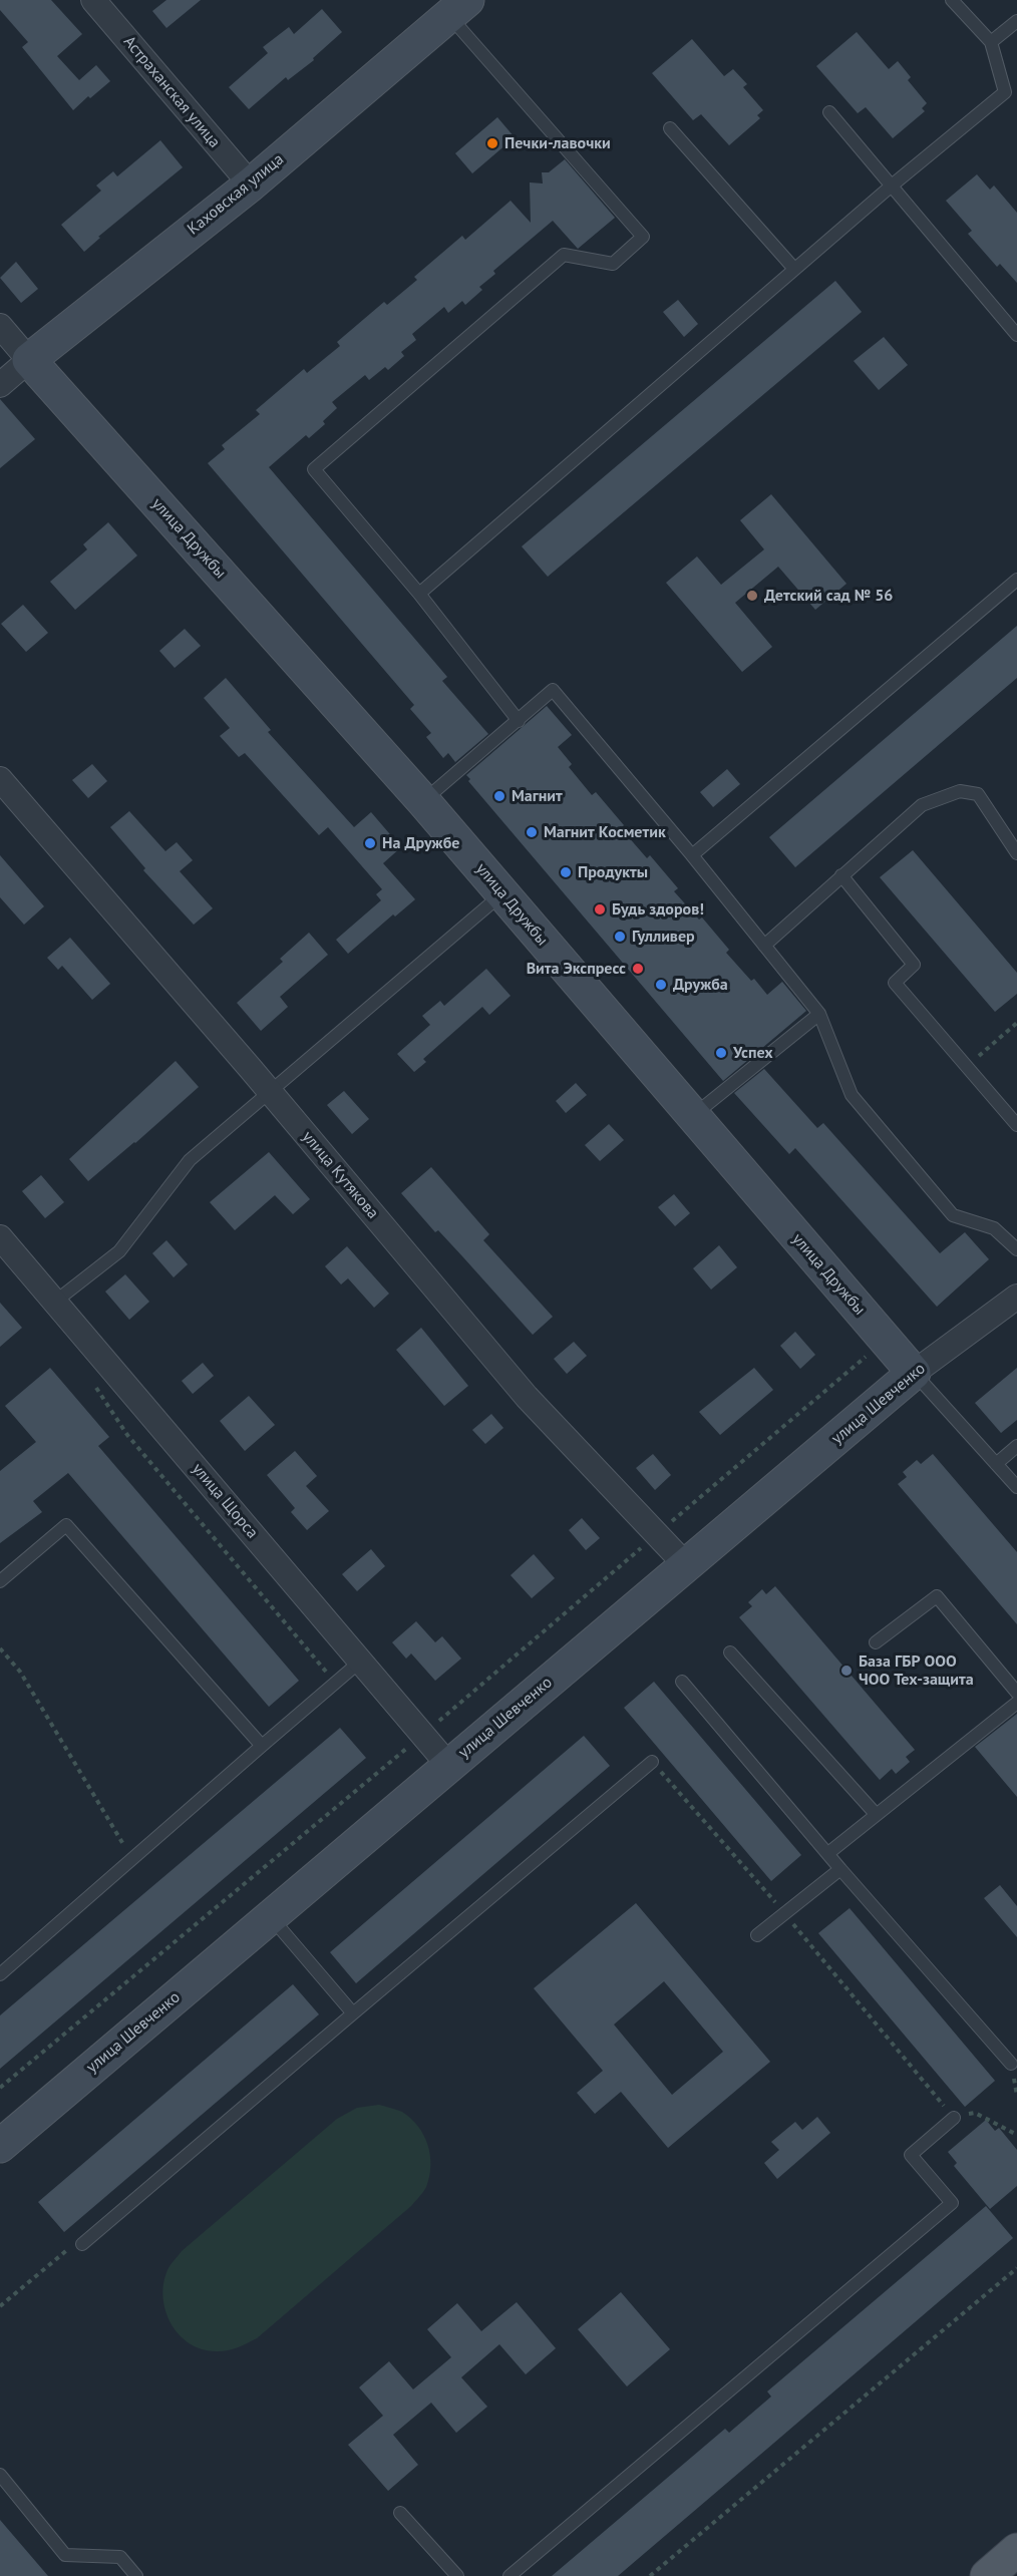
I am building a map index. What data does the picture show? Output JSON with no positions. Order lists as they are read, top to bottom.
{
  "streets": {
    "street": [
      "Астраханская улица",
      "Каховская улица",
      "улица Дружбы",
      "улица Кутякова",
      "улица Шевченко",
      "улица Щорса"
    ]
  },
  "crossings": [
    ["Астраханская улица", "Каховская улица"],
    ["Каховская улица", "улица Дружбы"],
    ["улица Дружбы", "улица Шевченко"],
    ["улица Кутякова", "улица Шевченко"],
    ["улица Шевченко", "улица Щорса"]
  ],
  "places": [
    "Печки-лавочки",
    "Детский сад № 56",
    "Магнит",
    "Магнит Косметик",
    "На Дружбе",
    "Продукты",
    "Будь здоров!",
    "Гулливер",
    "Вита Экспресс",
    "Дружба",
    "Успех",
    "База ГБР ООО ЧОО Тех-защита"
  ]
}
